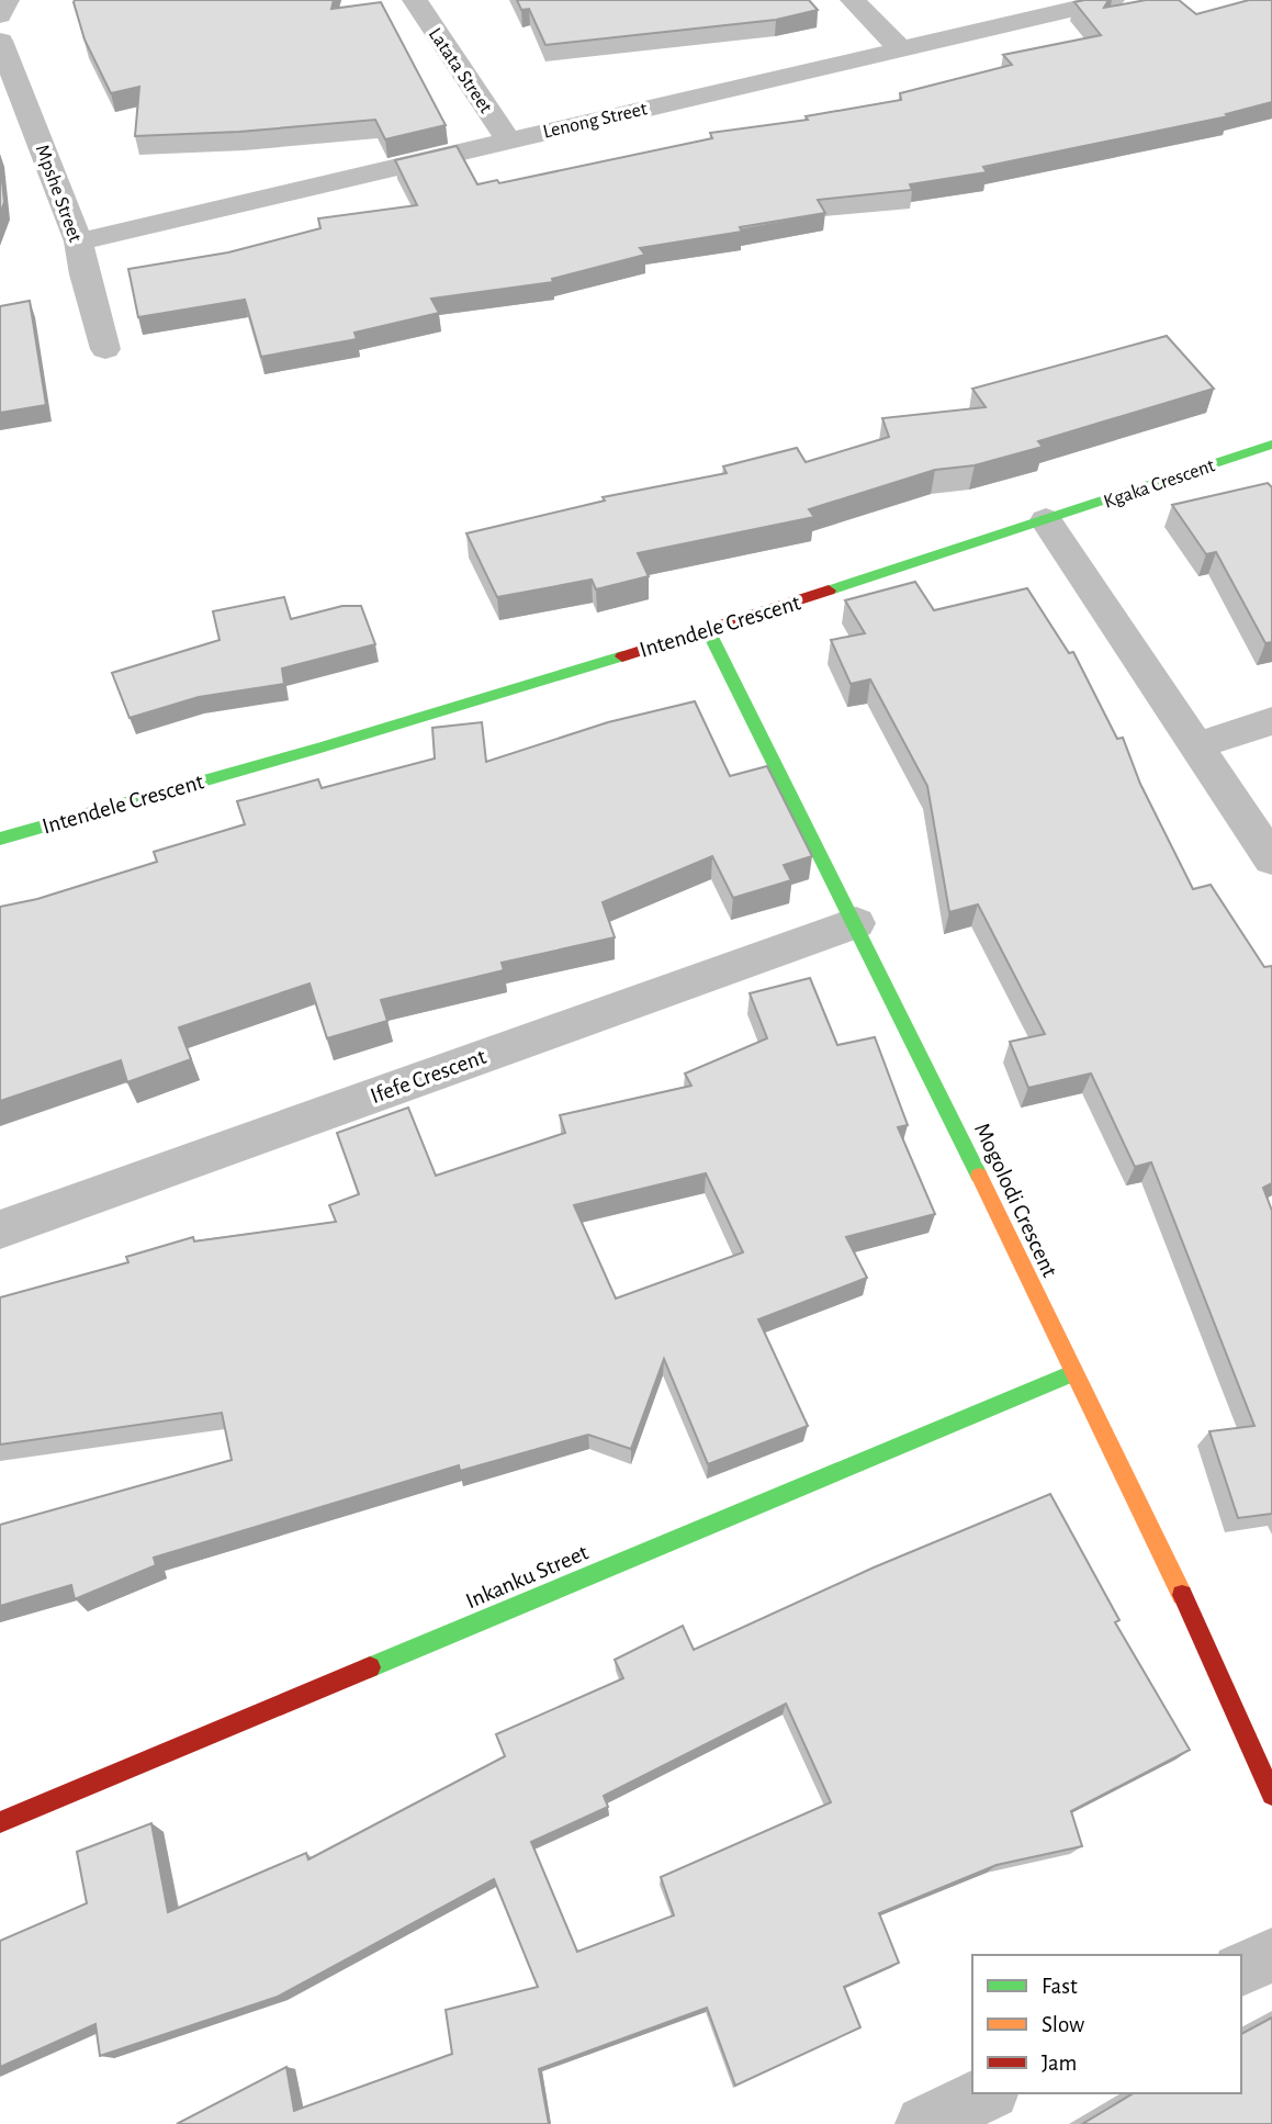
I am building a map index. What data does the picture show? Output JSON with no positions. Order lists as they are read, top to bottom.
{
  "streets": {
    "street": [
      "Latata Street",
      "Lenong Street",
      "Mpshe Street",
      "Kgaka Crescent",
      "Intendele Crescent",
      "Ifefe Crescent",
      "Mogolodi Crescent",
      "Inkanku Street"
    ]
  },
  "crossings": [
    ["Latata Street", "Lenong Street"],
    ["Lenong Street", "Mpshe Street"],
    ["Kgaka Crescent", "Intendele Crescent"],
    ["Intendele Crescent", "Mogolodi Crescent"],
    ["Ifefe Crescent", "Mogolodi Crescent"],
    ["Mogolodi Crescent", "Inkanku Street"]
  ],
  "legend": ["Fast", "Slow", "Jam"]
}
